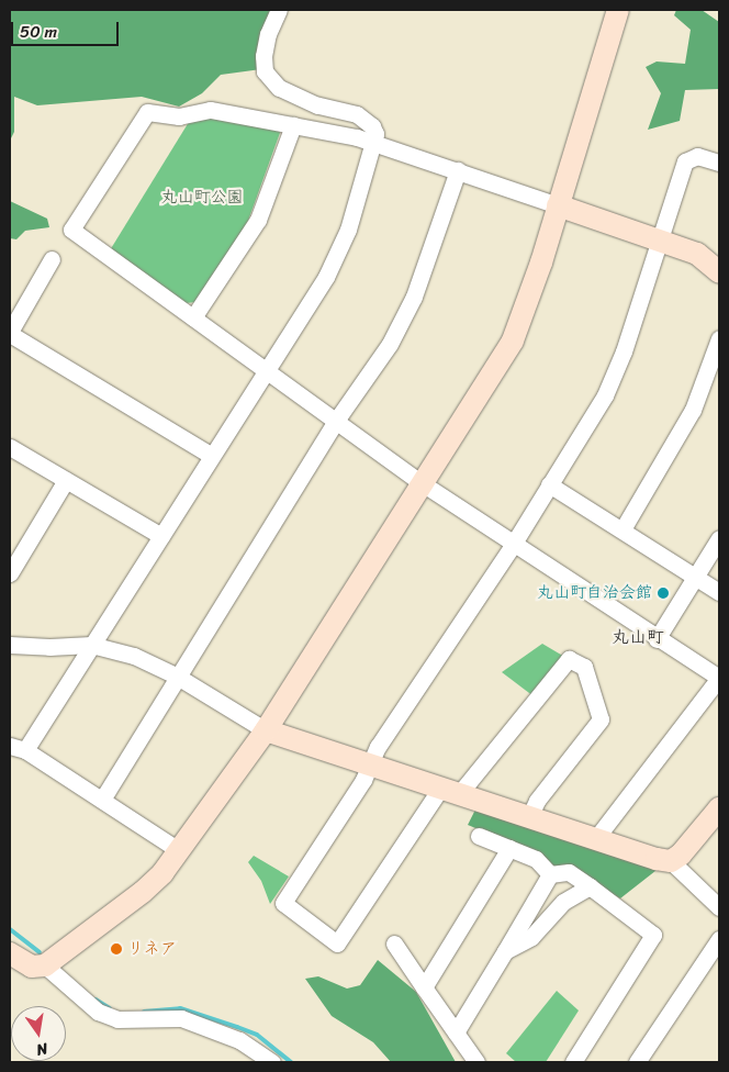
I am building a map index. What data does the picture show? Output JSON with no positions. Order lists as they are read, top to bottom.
{
  "districts": ["丸山町"],
  "parks": ["丸山町公園"],
  "places": ["丸山町自治会館", "リネア"],
  "scale_bar": "50 m",
  "north": "bottom"
}
